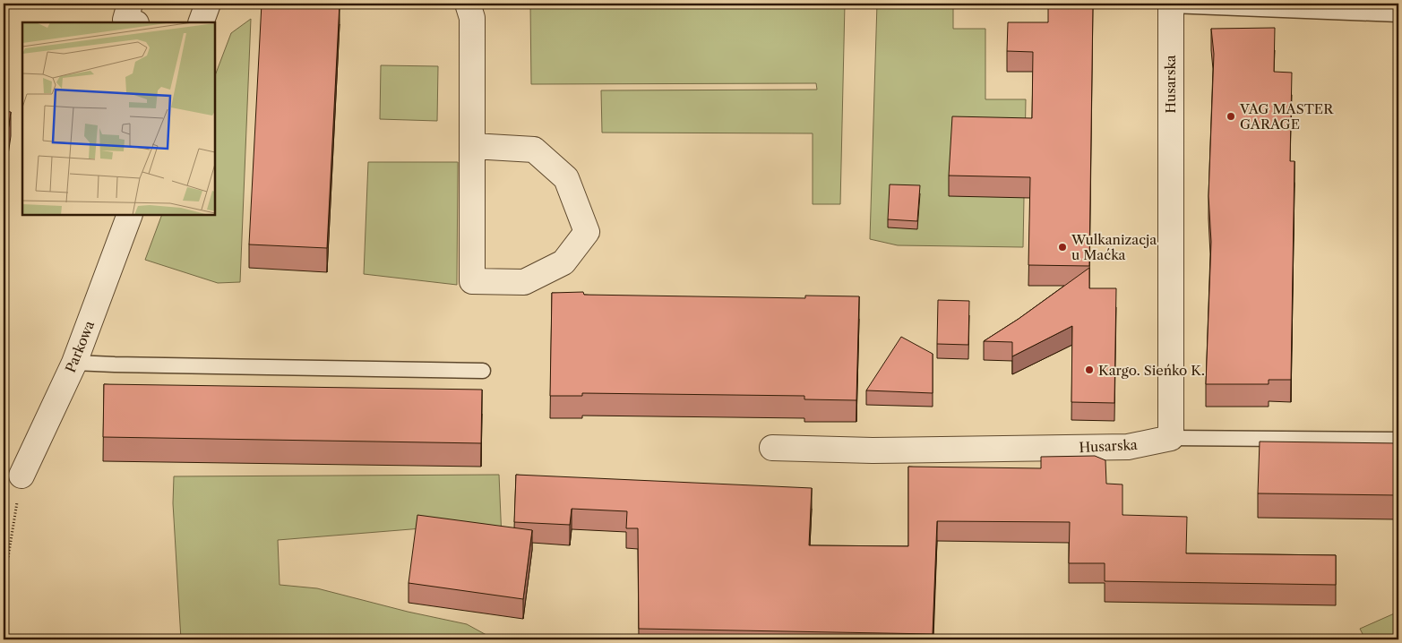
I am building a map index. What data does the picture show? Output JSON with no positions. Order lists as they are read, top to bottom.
{
  "streets": {
    "street": ["Husarska", "Parkowa"]
  },
  "places": ["VAG MASTER GARAGE", "Wulkanizacja u Maćka", "Kargo. Sieńko K."]
}
